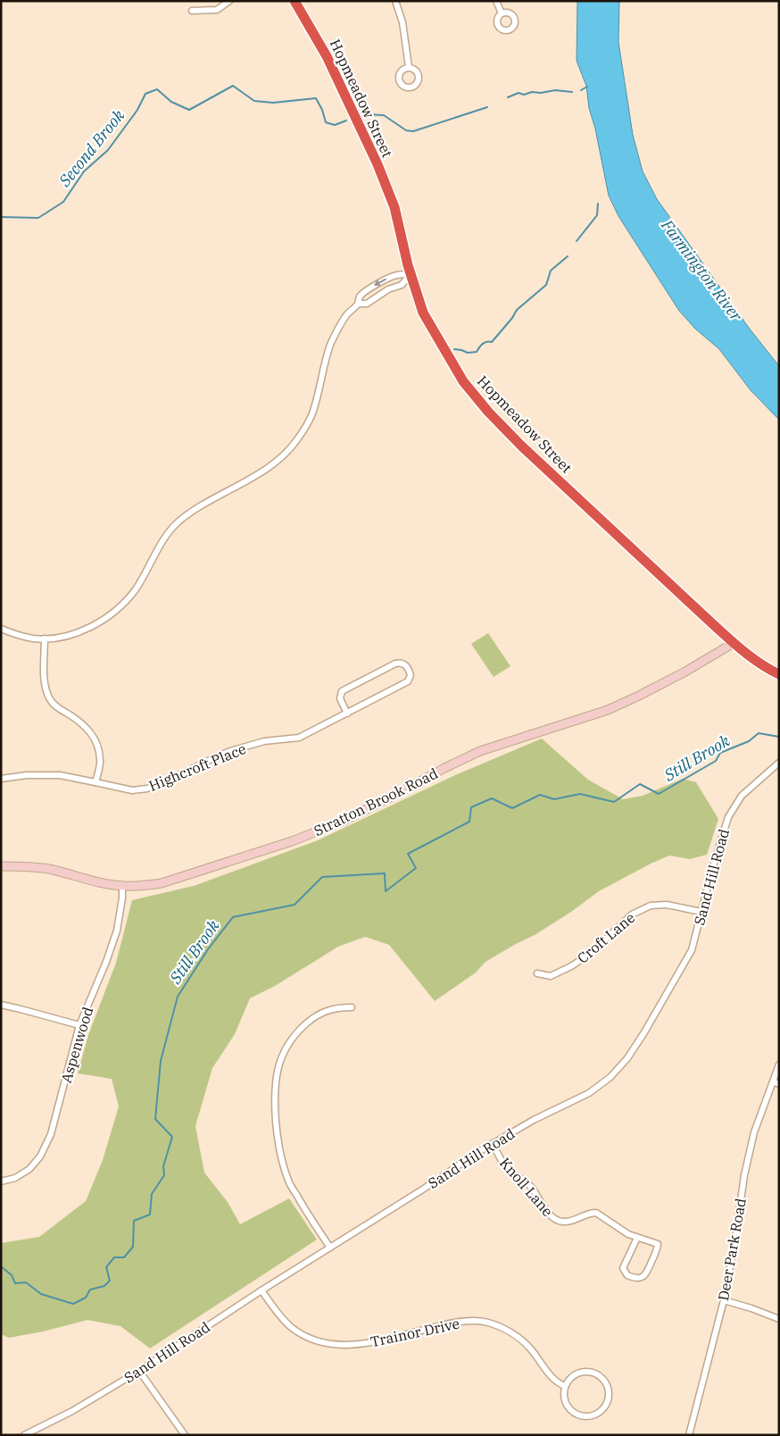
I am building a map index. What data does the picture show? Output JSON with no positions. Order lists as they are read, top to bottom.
{
  "streets": {
    "highway": ["Hopmeadow Street"],
    "street": [
      "Highcroft Place",
      "Stratton Brook Road",
      "Sand Hill Road",
      "Croft Lane",
      "Aspenwood",
      "Knoll Lane",
      "Deer Park Road",
      "Trainor Drive"
    ]
  },
  "crossings": [
    ["Hopmeadow Street", "Stratton Brook Road"],
    ["Stratton Brook Road", "Aspenwood"],
    ["Sand Hill Road", "Croft Lane"],
    ["Sand Hill Road", "Knoll Lane"],
    ["Sand Hill Road", "Trainor Drive"]
  ],
  "water": ["Second Brook", "Farmington River", "Still Brook"]
}
